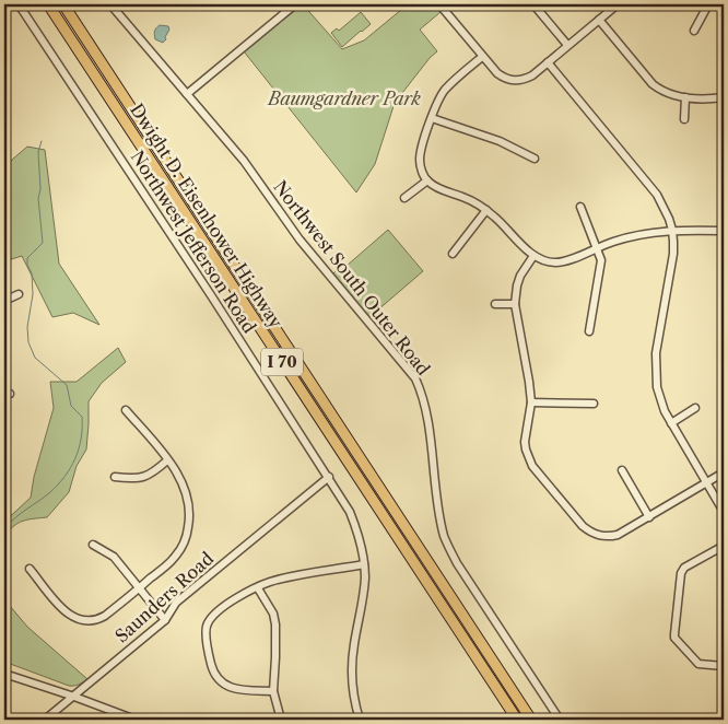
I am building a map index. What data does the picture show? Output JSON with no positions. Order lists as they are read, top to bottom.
{
  "streets": {
    "highway": ["Dwight D. Eisenhower Highway", "I 70"],
    "street": ["Northwest Jefferson Road", "Northwest South Outer Road", "Saunders Road"]
  },
  "crossings": [
    ["Northwest Jefferson Road", "Saunders Road"]
  ],
  "parks": ["Baumgardner Park"]
}
